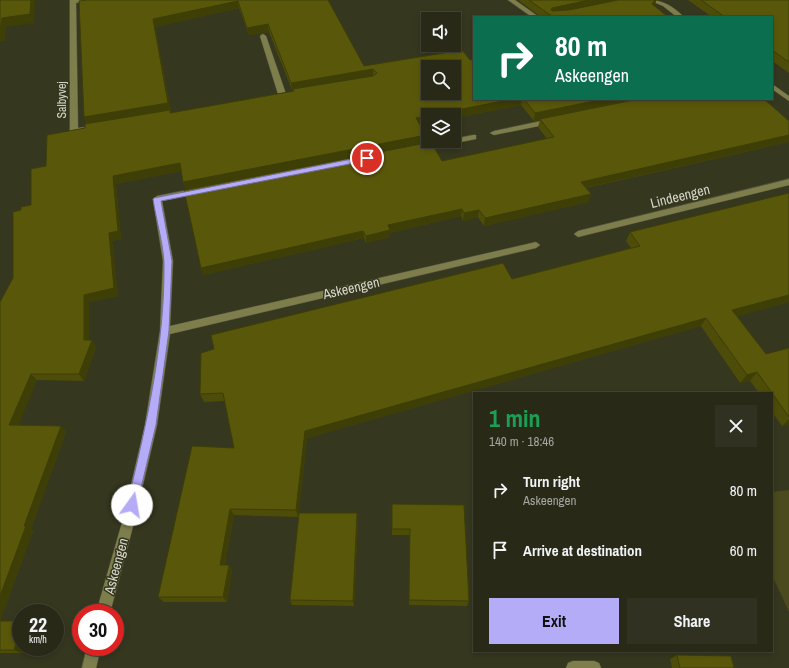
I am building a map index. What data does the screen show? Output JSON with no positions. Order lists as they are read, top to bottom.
{
  "streets": {
    "street": ["Salbyvej", "Lindeengen", "Askeengen"]
  },
  "page": {
    "turn": ["80 m", "Askeengen"],
    "heading": ["1 min", "140 m · 18:46"],
    "list": [
      {
        "name": "Turn right",
        "note": "Askeengen",
        "value": "80 m"
      },
      {
        "name": "Arrive at destination",
        "value": "60 m"
      }
    ],
    "buttons": ["Exit", "Share"],
    "speed": "22 km/h",
    "limit": "30"
  }
}
